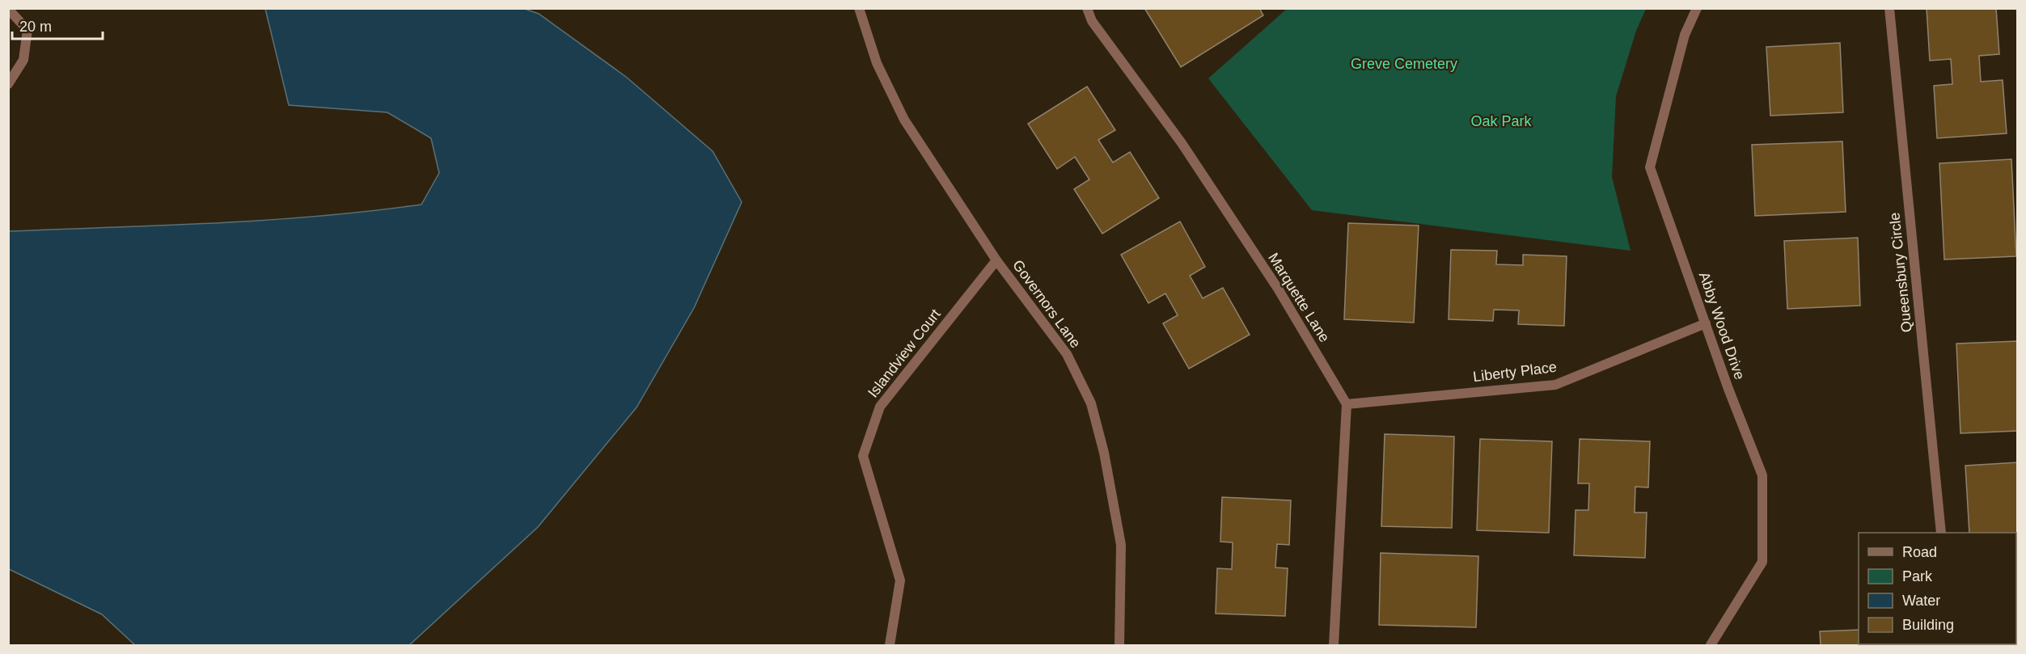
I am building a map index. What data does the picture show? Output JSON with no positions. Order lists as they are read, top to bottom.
{
  "streets": {
    "street": [
      "Queensbury Circle",
      "Marquette Lane",
      "Governors Lane",
      "Abby Wood Drive",
      "Islandview Court",
      "Liberty Place"
    ]
  },
  "crossings": [
    ["Marquette Lane", "Liberty Place"],
    ["Governors Lane", "Islandview Court"],
    ["Abby Wood Drive", "Liberty Place"]
  ],
  "parks": ["Greve Cemetery", "Oak Park"],
  "legend": [
    "Road",
    "Park",
    "Water",
    "Building"
  ],
  "scale_bar": "20 m"
}
